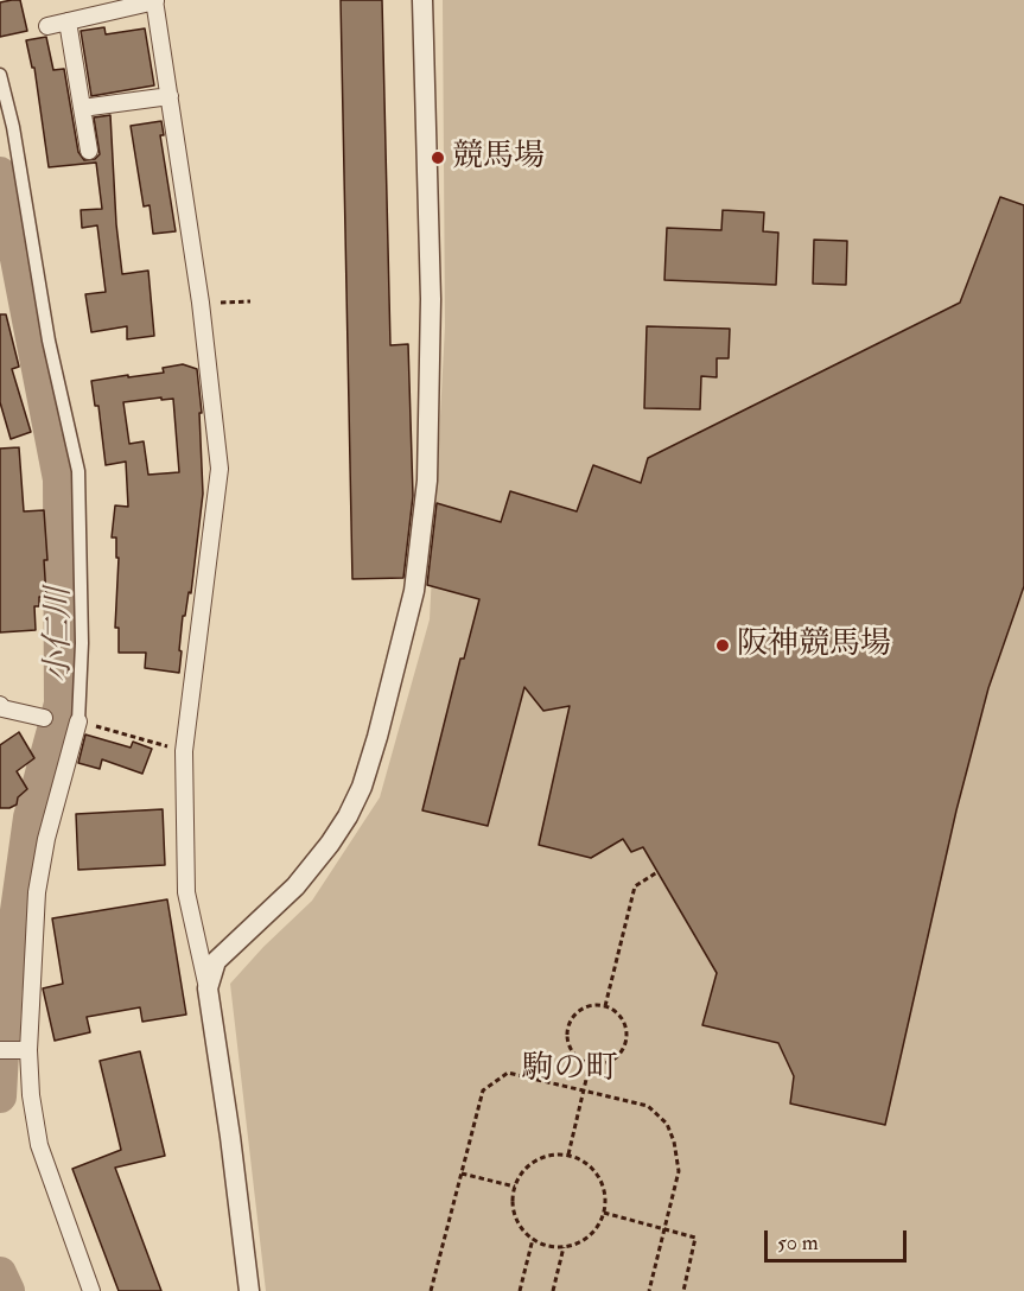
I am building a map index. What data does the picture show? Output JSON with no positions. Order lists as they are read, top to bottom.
{
  "districts": ["駒の町"],
  "water": ["小仁川"],
  "places": ["競馬場", "阪神競馬場"],
  "scale_bar": "50 m"
}
